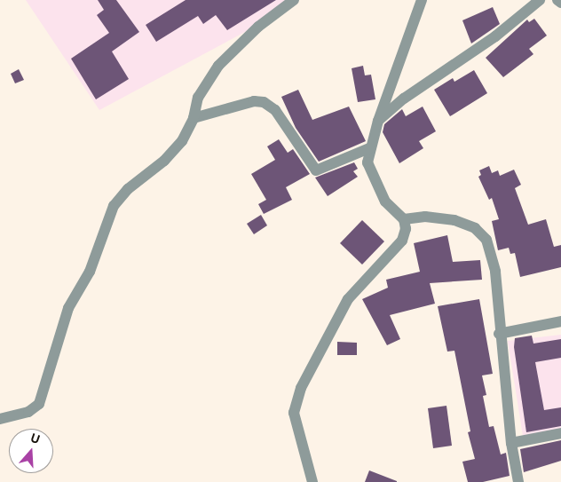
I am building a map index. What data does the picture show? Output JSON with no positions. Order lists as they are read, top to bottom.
{
  "north": "top"
}
